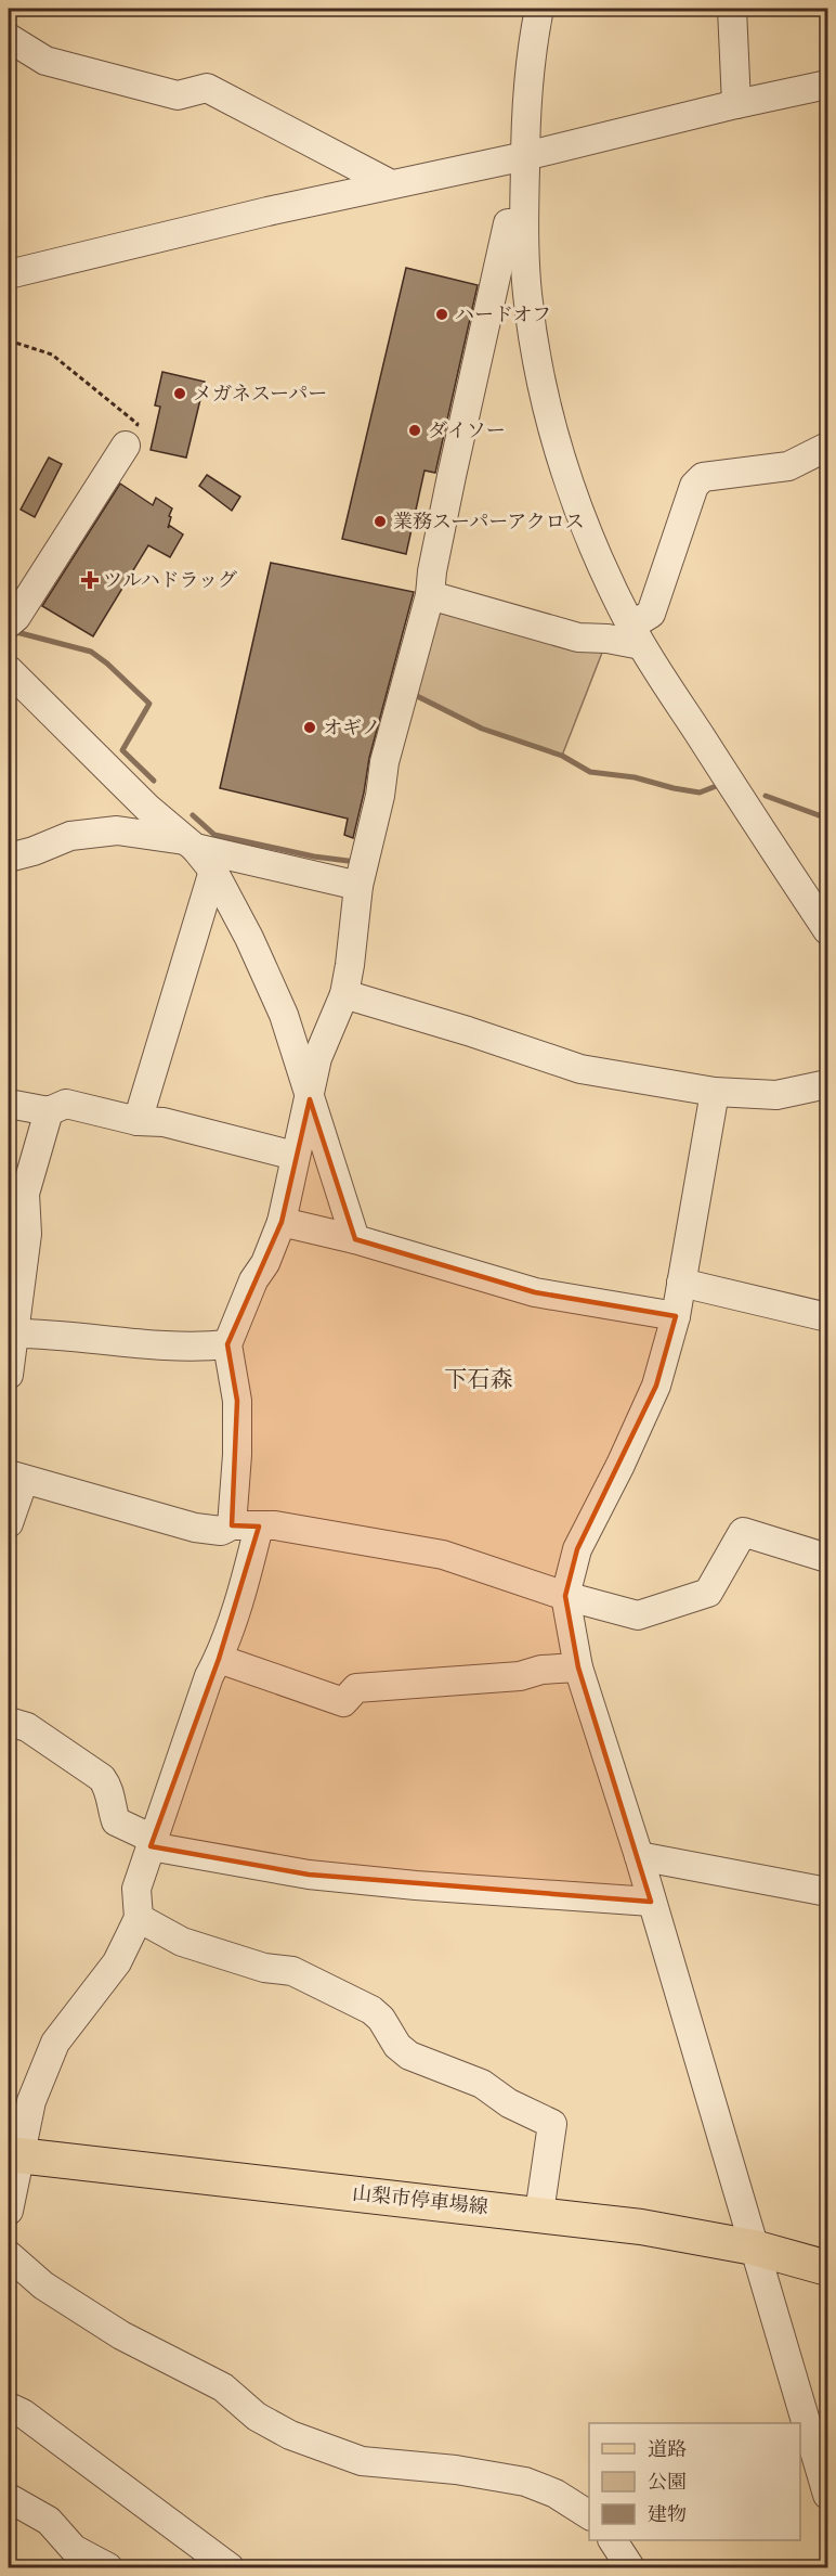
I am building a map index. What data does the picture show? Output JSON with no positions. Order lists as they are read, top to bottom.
{
  "streets": {
    "main road": ["山梨市停車場線"]
  },
  "districts": ["下石森"],
  "places": {
    "other": [
      "ハードオフ",
      "メガネスーパー",
      "ダイソー",
      "業務スーパーアクロス",
      "オギノ"
    ],
    "health": ["ツルハドラッグ"]
  },
  "legend": ["道路", "公園", "建物"]
}
